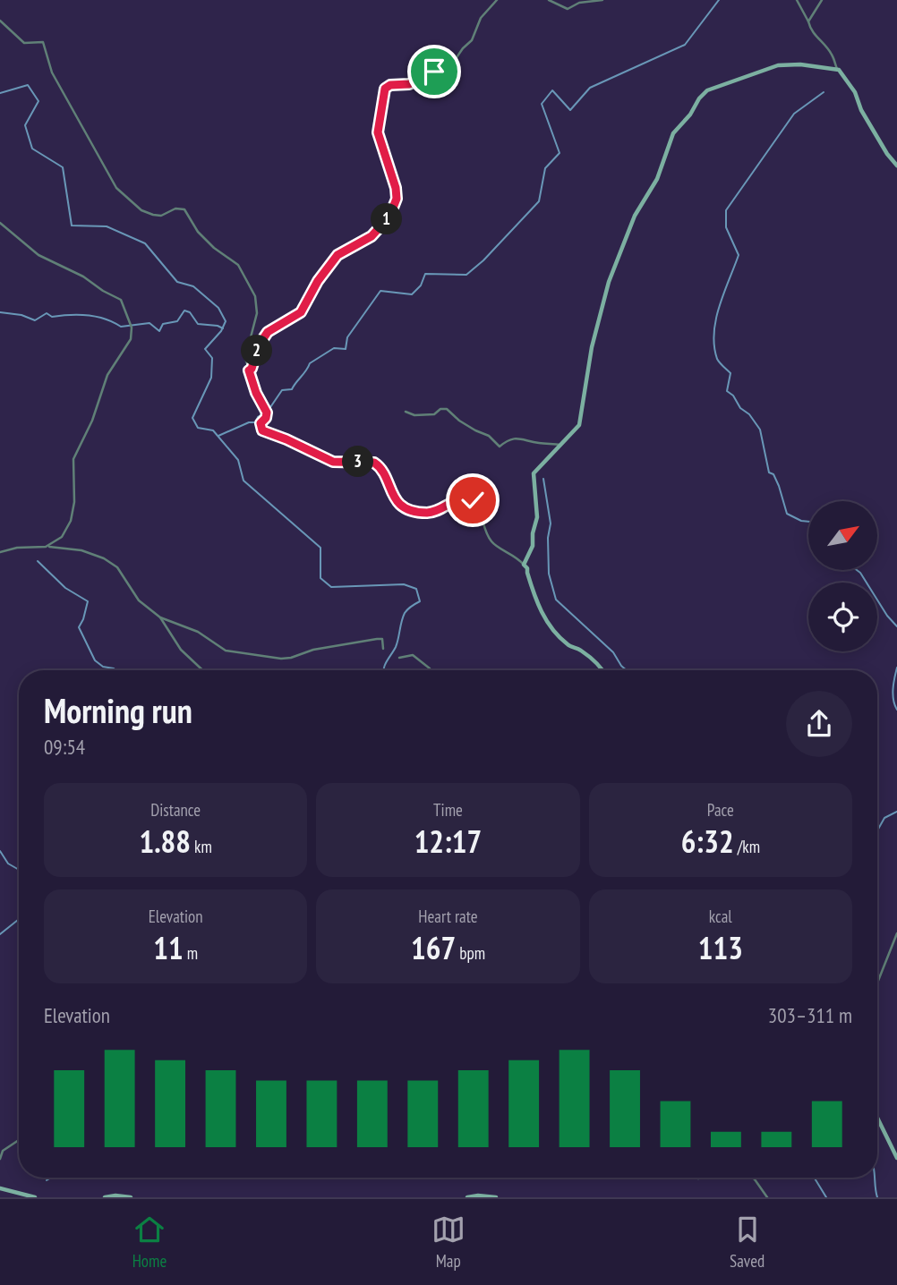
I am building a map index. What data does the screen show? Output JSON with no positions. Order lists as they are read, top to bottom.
{
  "north": "top right",
  "page": {
    "pins": ["1", "2", "3"],
    "heading": ["Morning run", "09:54"],
    "stats": [
      ["Distance", "1.88 km"],
      ["Time", "12:17"],
      ["Pace", "6:32 /km"],
      ["Elevation", "11 m"],
      ["Heart rate", "167 bpm"],
      ["kcal", "113"]
    ],
    "chart": ["Elevation", "303–311 m"],
    "tabs": ["Home", "Map", "Saved"]
  }
}
